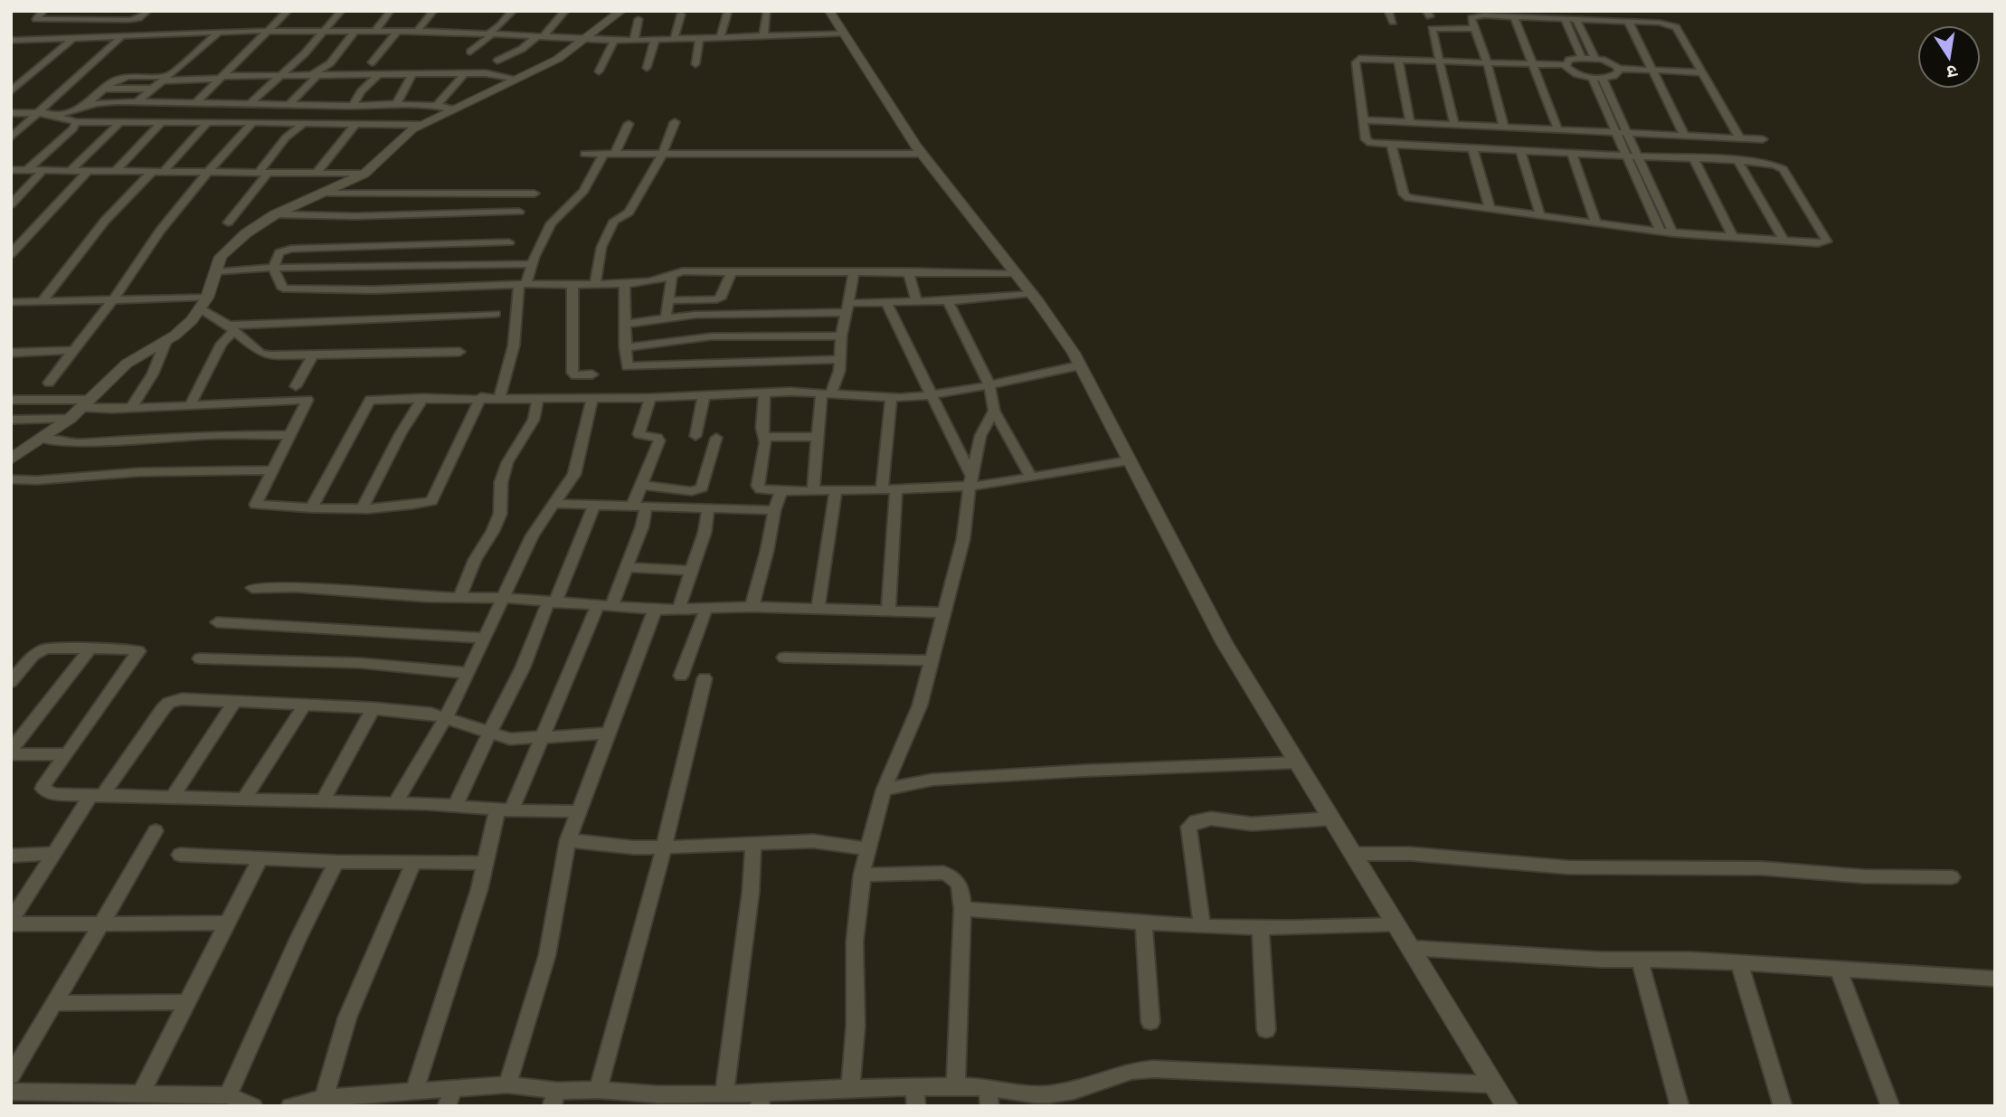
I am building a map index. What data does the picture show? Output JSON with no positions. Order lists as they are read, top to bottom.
{
  "north": "bottom"
}
